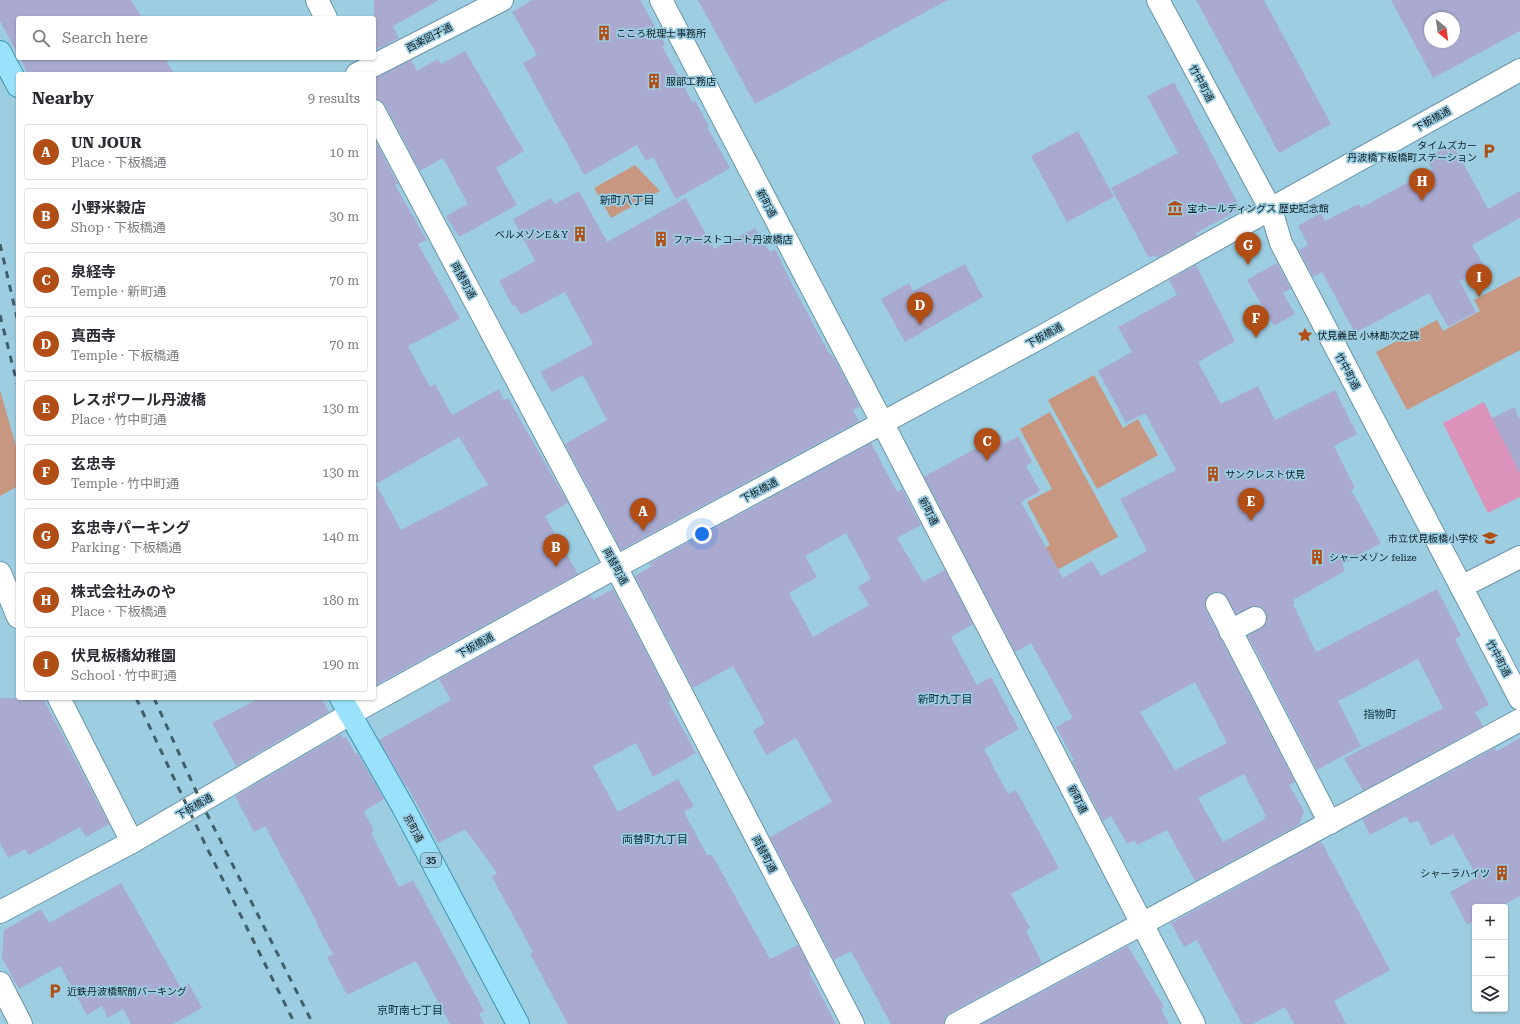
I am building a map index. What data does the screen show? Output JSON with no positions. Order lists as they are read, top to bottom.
{
  "streets": {
    "main road": ["京町通", "35"],
    "street": [
      "西楽図子通",
      "竹中町通",
      "下板橋通",
      "新町通",
      "両替町通"
    ]
  },
  "crossings": [
    ["竹中町通", "下板橋通"],
    ["下板橋通", "新町通"],
    ["下板橋通", "両替町通"],
    ["下板橋通", "京町通"]
  ],
  "districts": [
    "新町八丁目",
    "新町九丁目",
    "指物町",
    "両替町九丁目",
    "京町南七丁目"
  ],
  "places": {
    "building": [
      "こころ税理士事務所",
      "服部工務店",
      "ベルメゾンE＆Y",
      "ファーストコート丹波橋店",
      "サンクレスト伏見",
      "シャーメゾン felize",
      "シャーラハイツ"
    ],
    "parking": ["タイムズカー 丹波橋下板橋町ステーション", "近鉄丹波橋駅前パーキング"],
    "museum": ["宝ホールディングス 歴史記念館"],
    "place": ["伏見義民 小林勘次之碑"],
    "school or university": ["市立伏見板橋小学校"]
  },
  "north": "bottom right",
  "page": {
    "search": "Search here",
    "heading": ["Nearby", "9 results"],
    "list": [
      {
        "mark": "A",
        "name": "UN JOUR",
        "note": "Place · 下板橋通",
        "value": "10 m"
      },
      {
        "mark": "B",
        "name": "小野米穀店",
        "note": "Shop · 下板橋通",
        "value": "30 m"
      },
      {
        "mark": "C",
        "name": "泉経寺",
        "note": "Temple · 新町通",
        "value": "70 m"
      },
      {
        "mark": "D",
        "name": "真西寺",
        "note": "Temple · 下板橋通",
        "value": "70 m"
      },
      {
        "mark": "E",
        "name": "レスポワール丹波橋",
        "note": "Place · 竹中町通",
        "value": "130 m"
      },
      {
        "mark": "F",
        "name": "玄忠寺",
        "note": "Temple · 竹中町通",
        "value": "130 m"
      },
      {
        "mark": "G",
        "name": "玄忠寺パーキング",
        "note": "Parking · 下板橋通",
        "value": "140 m"
      },
      {
        "mark": "H",
        "name": "株式会社みのや",
        "note": "Place · 下板橋通",
        "value": "180 m"
      },
      {
        "mark": "I",
        "name": "伏見板橋幼稚園",
        "note": "School · 竹中町通",
        "value": "190 m"
      }
    ],
    "pins": [
      "H",
      "G",
      "I",
      "D",
      "F",
      "C",
      "E",
      "A",
      "B"
    ],
    "map_buttons": ["+", "−"]
  }
}
